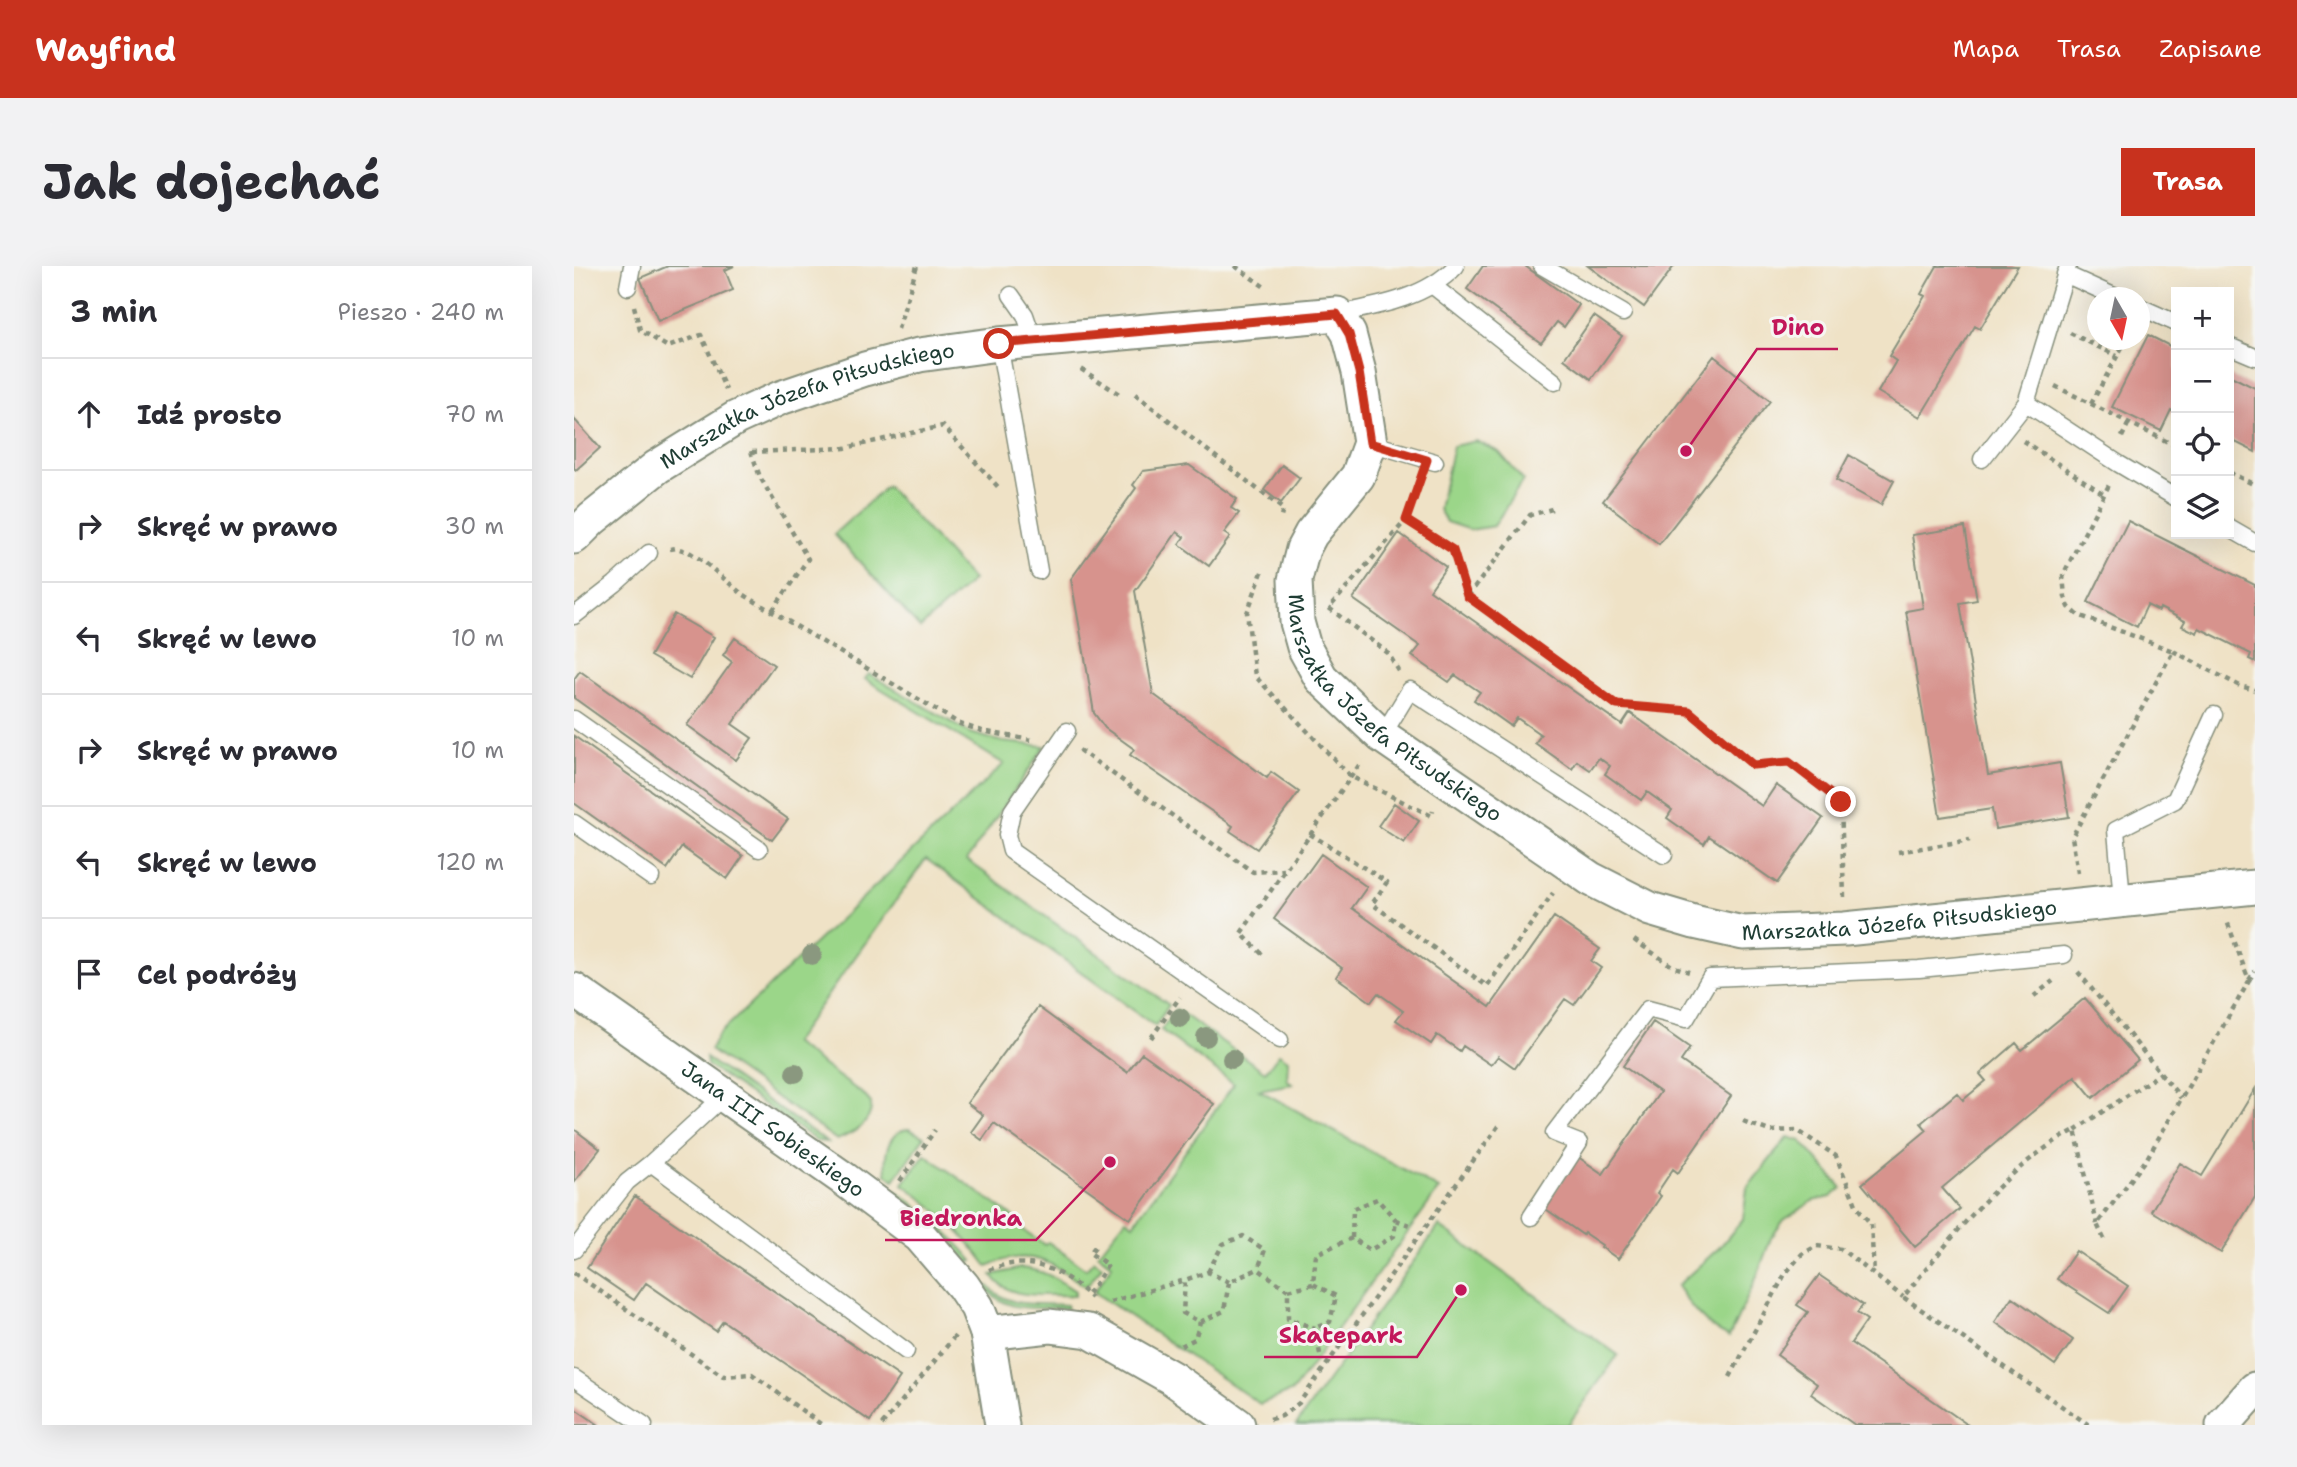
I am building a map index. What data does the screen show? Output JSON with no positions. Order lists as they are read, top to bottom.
{
  "streets": {
    "street": ["Marszałka Józefa Piłsudskiego", "Jana III Sobieskiego"]
  },
  "places": ["Dino", "Biedronka", "Skatepark"],
  "north": "bottom",
  "page": {
    "header": "Wayfind",
    "nav": ["Mapa", "Trasa", "Zapisane"],
    "buttons": "Trasa",
    "title": "Jak dojechać",
    "heading": ["3 min", "Pieszo · 240 m"],
    "map_buttons": ["+", "−"],
    "list": [
      ["Idź prosto", "70 m"],
      ["Skręć w prawo", "30 m"],
      ["Skręć w lewo", "10 m"],
      ["Skręć w prawo", "10 m"],
      ["Skręć w lewo", "120 m"],
      "Cel podróży"
    ]
  }
}
